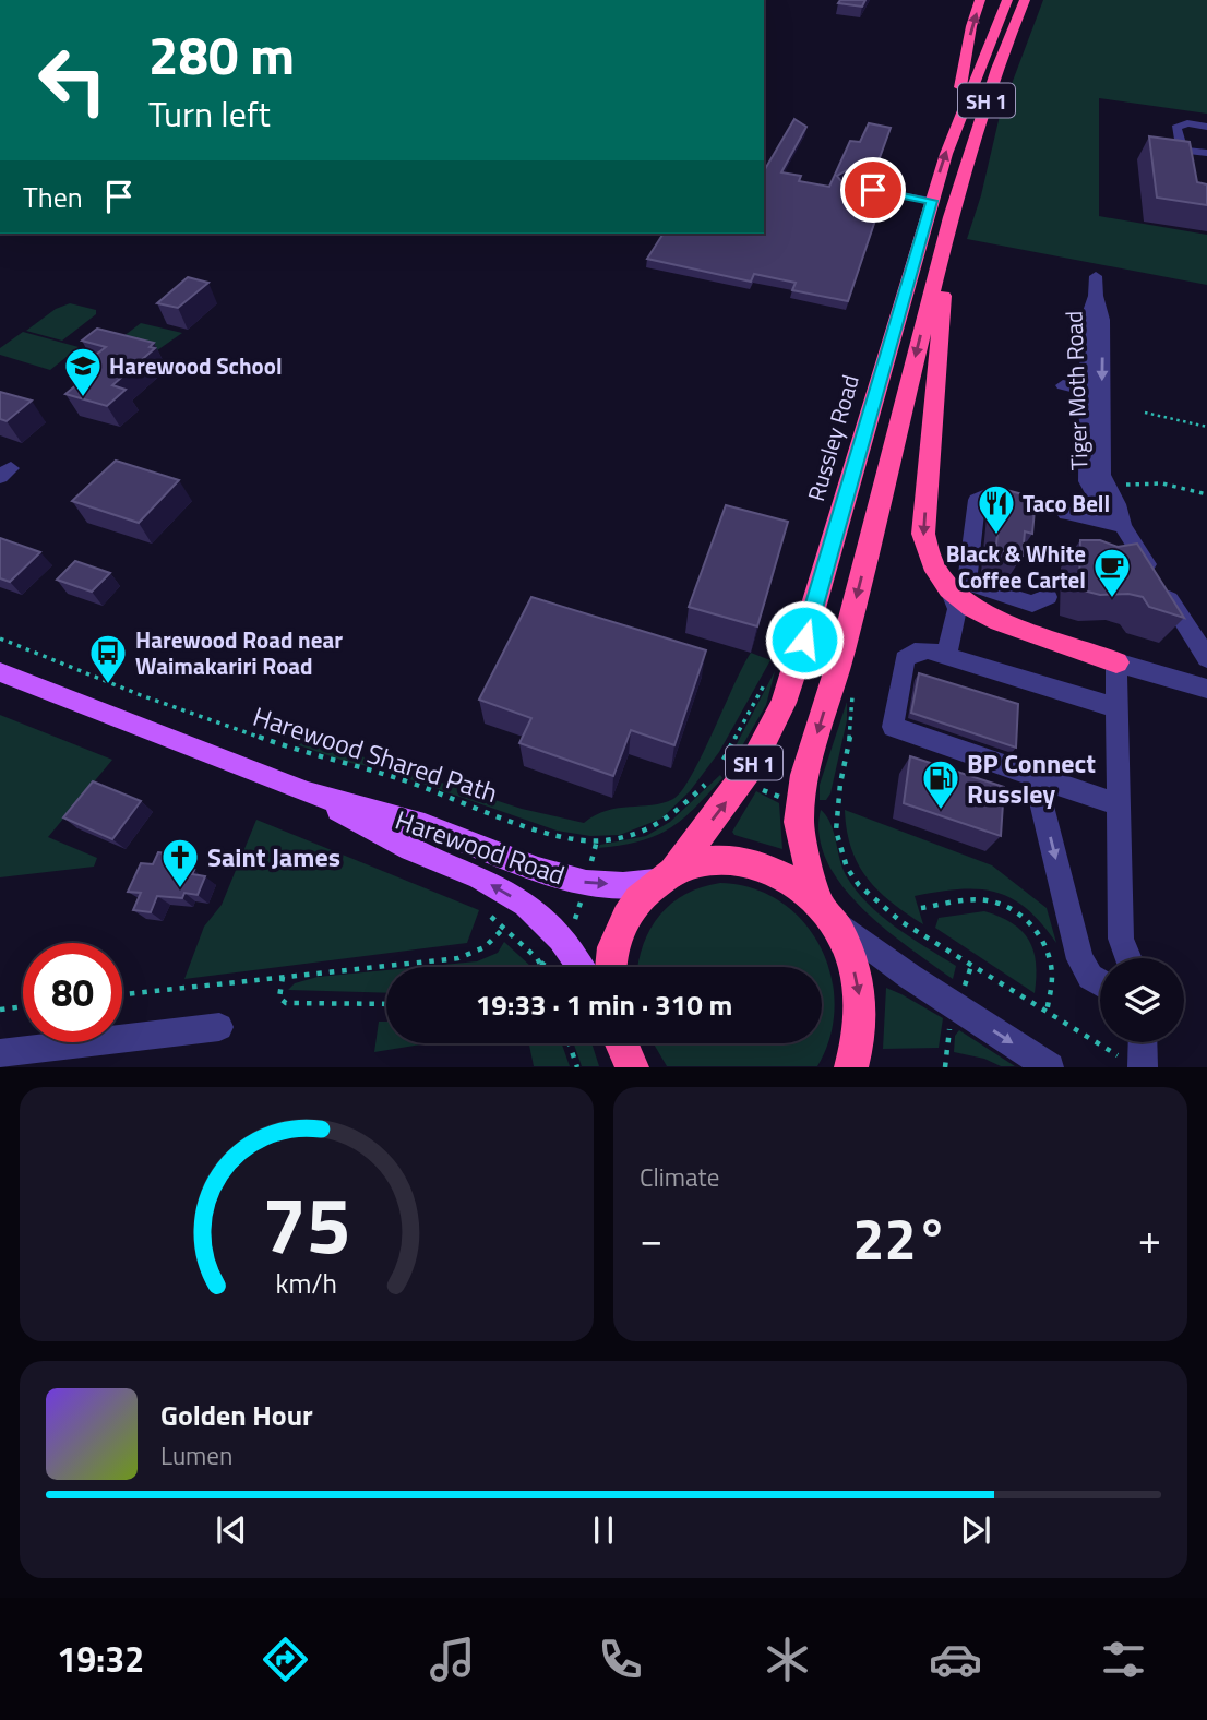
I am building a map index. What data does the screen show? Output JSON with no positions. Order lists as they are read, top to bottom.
{
  "streets": {
    "highway": ["SH 1", "Russley Road"],
    "main road": ["Harewood Road"],
    "street": ["Tiger Moth Road"],
    "path": ["Harewood Shared Path"]
  },
  "crossings": [
    ["SH 1", "Russley Road"],
    ["SH 1", "Harewood Road"],
    ["Russley Road", "Harewood Road"]
  ],
  "places": {
    "school or university": ["Harewood School"],
    "restaurant": ["Taco Bell"],
    "cafe": ["Black & White Coffee Cartel"],
    "bus stop": ["Harewood Road near Waimakariri Road"],
    "fuel station": ["BP Connect Russley"],
    "church": ["Saint James"]
  },
  "page": {
    "turn": ["280 m", "Turn left"],
    "then": "Then",
    "limit": "80",
    "trip": "19:33 · 1 min · 310 m",
    "tile": "Climate",
    "heat": ["−", "22°", "+"],
    "song": ["Golden Hour", "Lumen"],
    "tabs": "19:32",
    "gauge": ["75", "km/h"]
  }
}
